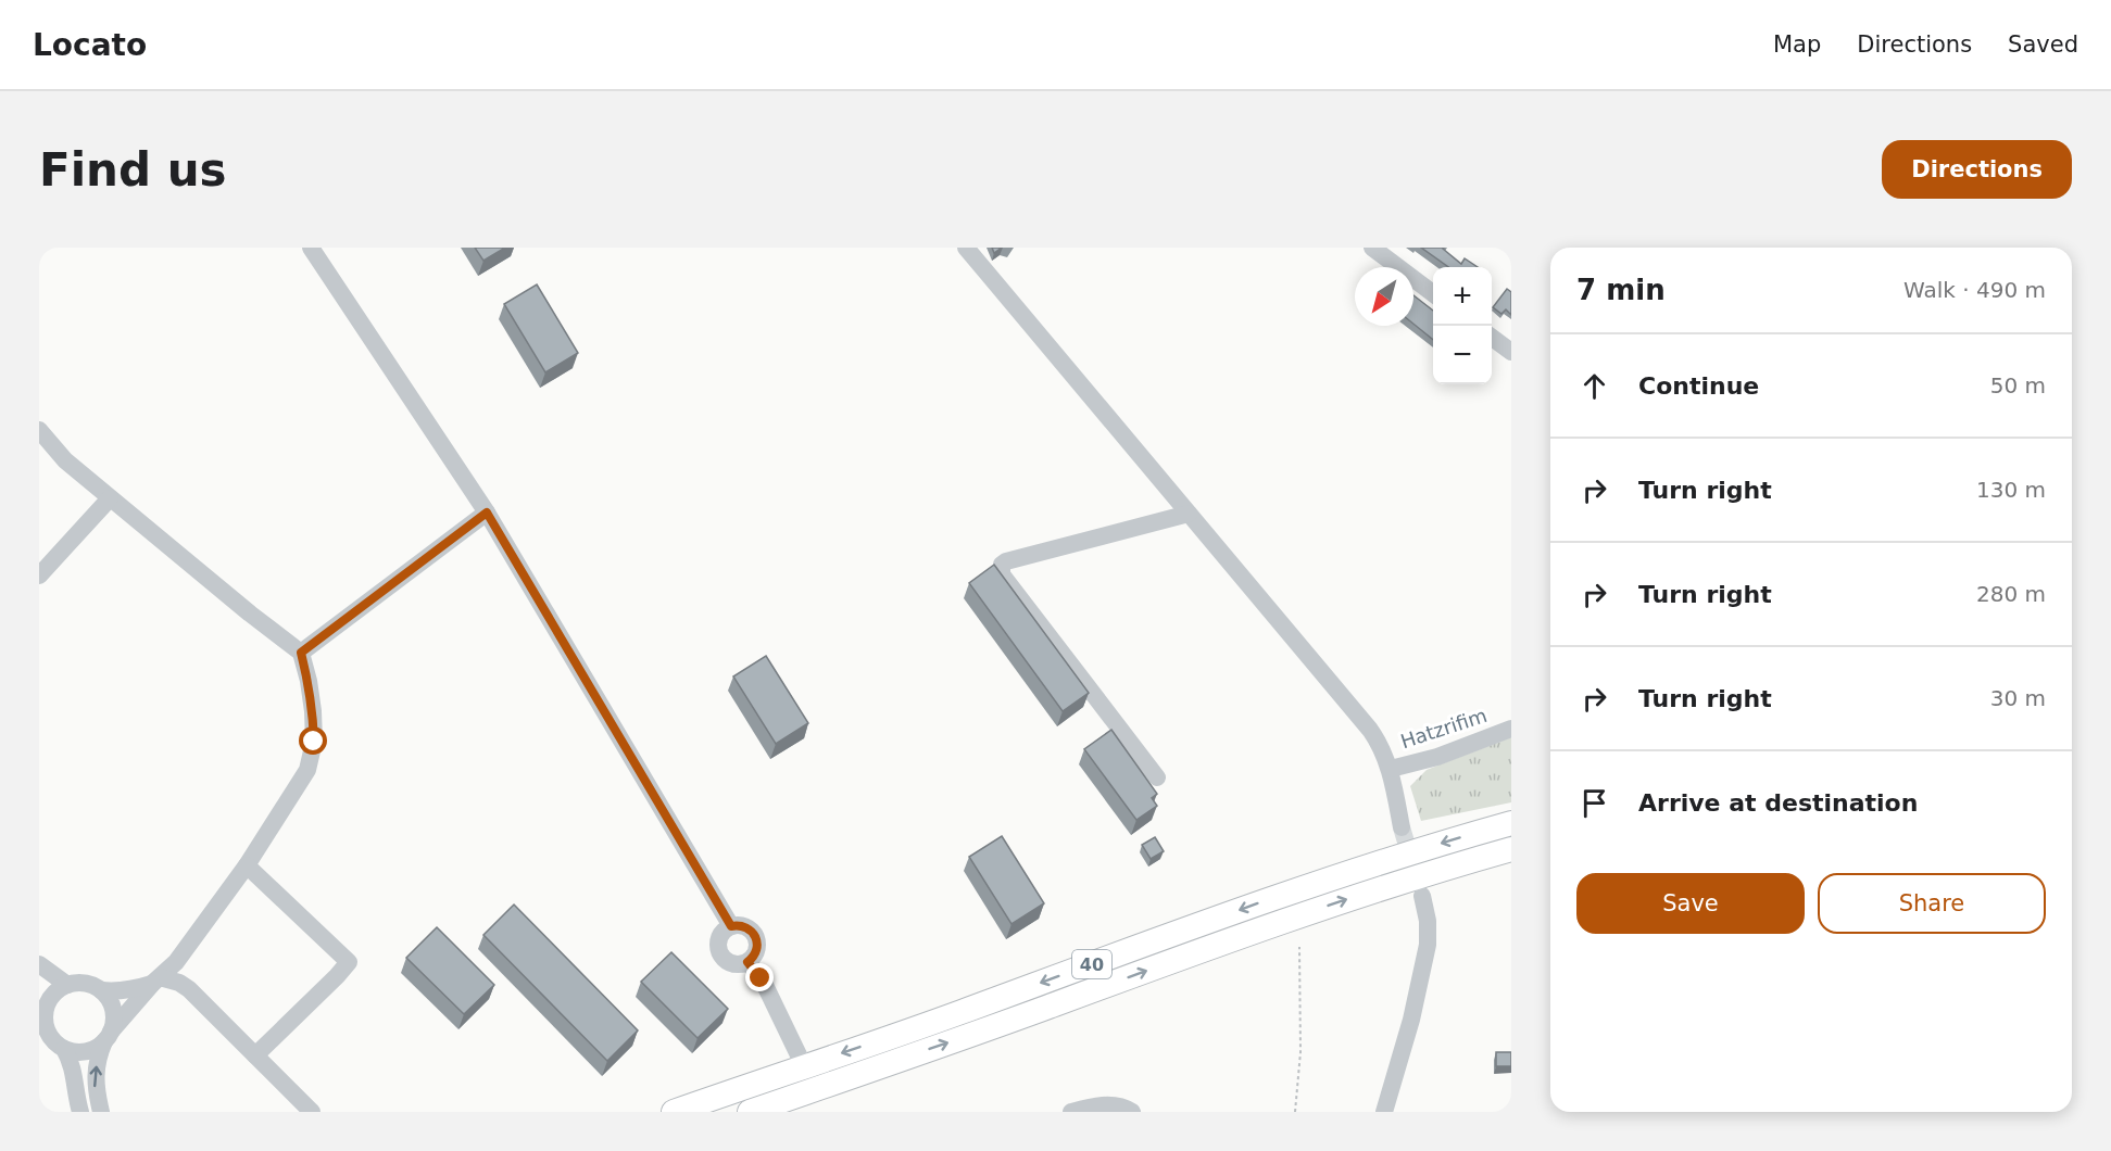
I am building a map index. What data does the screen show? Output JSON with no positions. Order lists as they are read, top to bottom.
{
  "streets": {
    "highway": ["40"],
    "street": ["Hatzrifim"]
  },
  "north": "bottom left",
  "page": {
    "header": "Locato",
    "nav": ["Map", "Directions", "Saved"],
    "buttons": [
      "Directions",
      ["Save", "Share"]
    ],
    "title": "Find us",
    "heading": ["7 min", "Walk · 490 m"],
    "map_buttons": ["+", "−"],
    "list": [
      ["Continue", "50 m"],
      ["Turn right", "130 m"],
      ["Turn right", "280 m"],
      ["Turn right", "30 m"],
      "Arrive at destination"
    ]
  }
}
